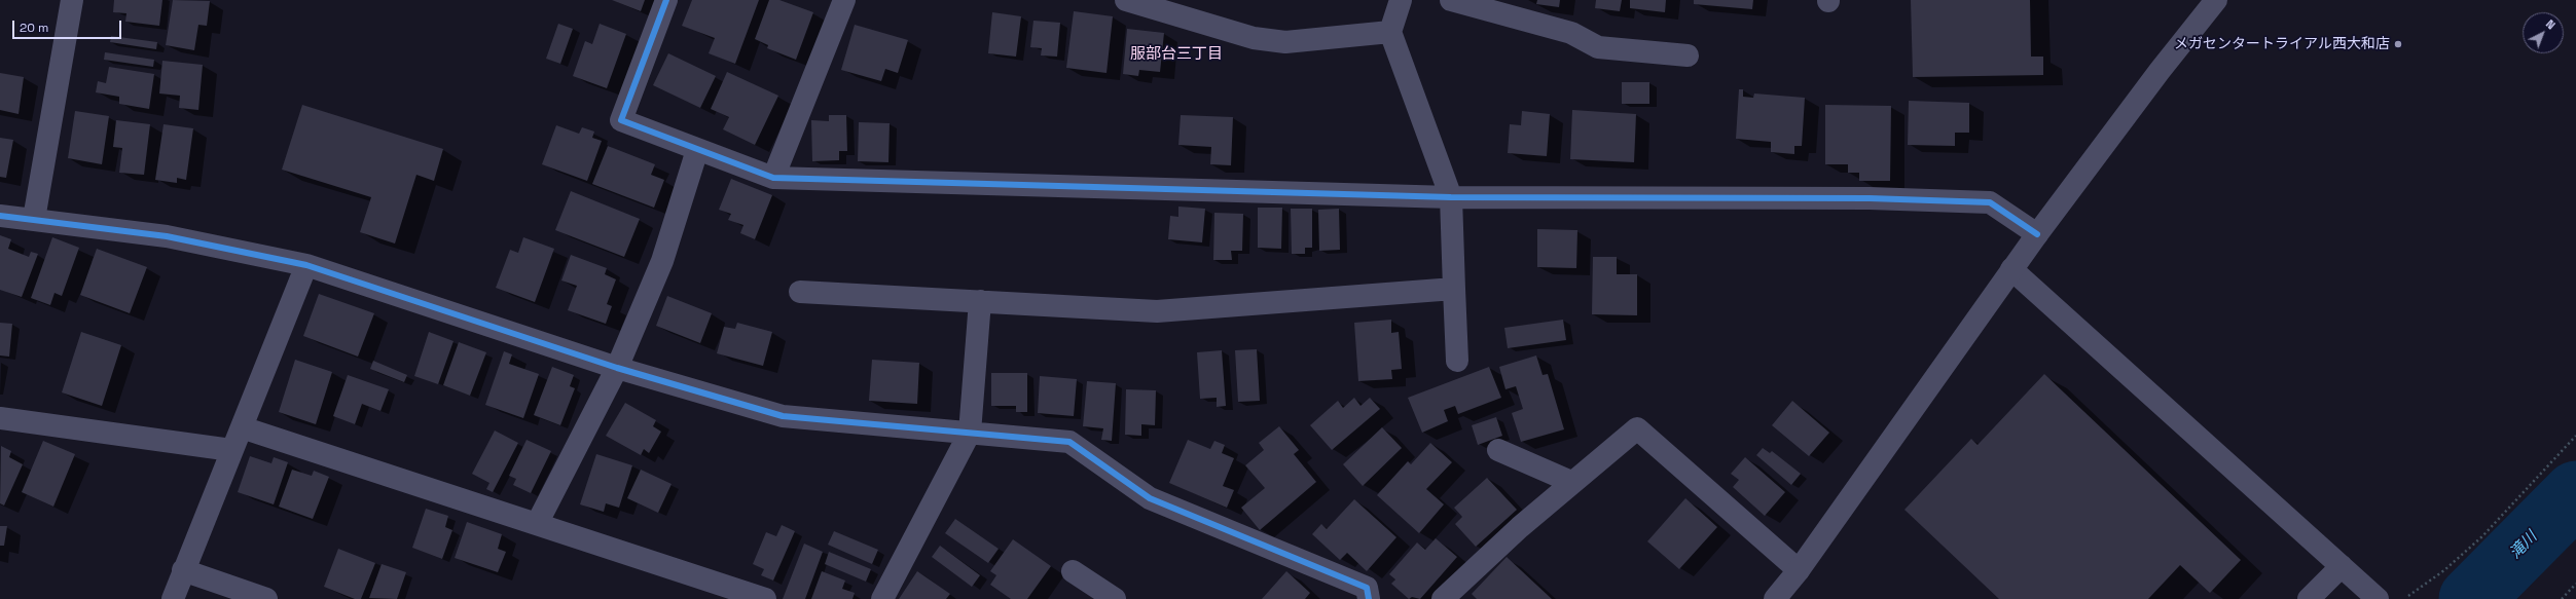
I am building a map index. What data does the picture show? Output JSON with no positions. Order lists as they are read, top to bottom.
{
  "districts": ["服部台三丁目"],
  "water": ["滝川"],
  "places": ["メガセンタートライアル西大和店"],
  "scale_bar": "20 m",
  "north": "top right"
}
